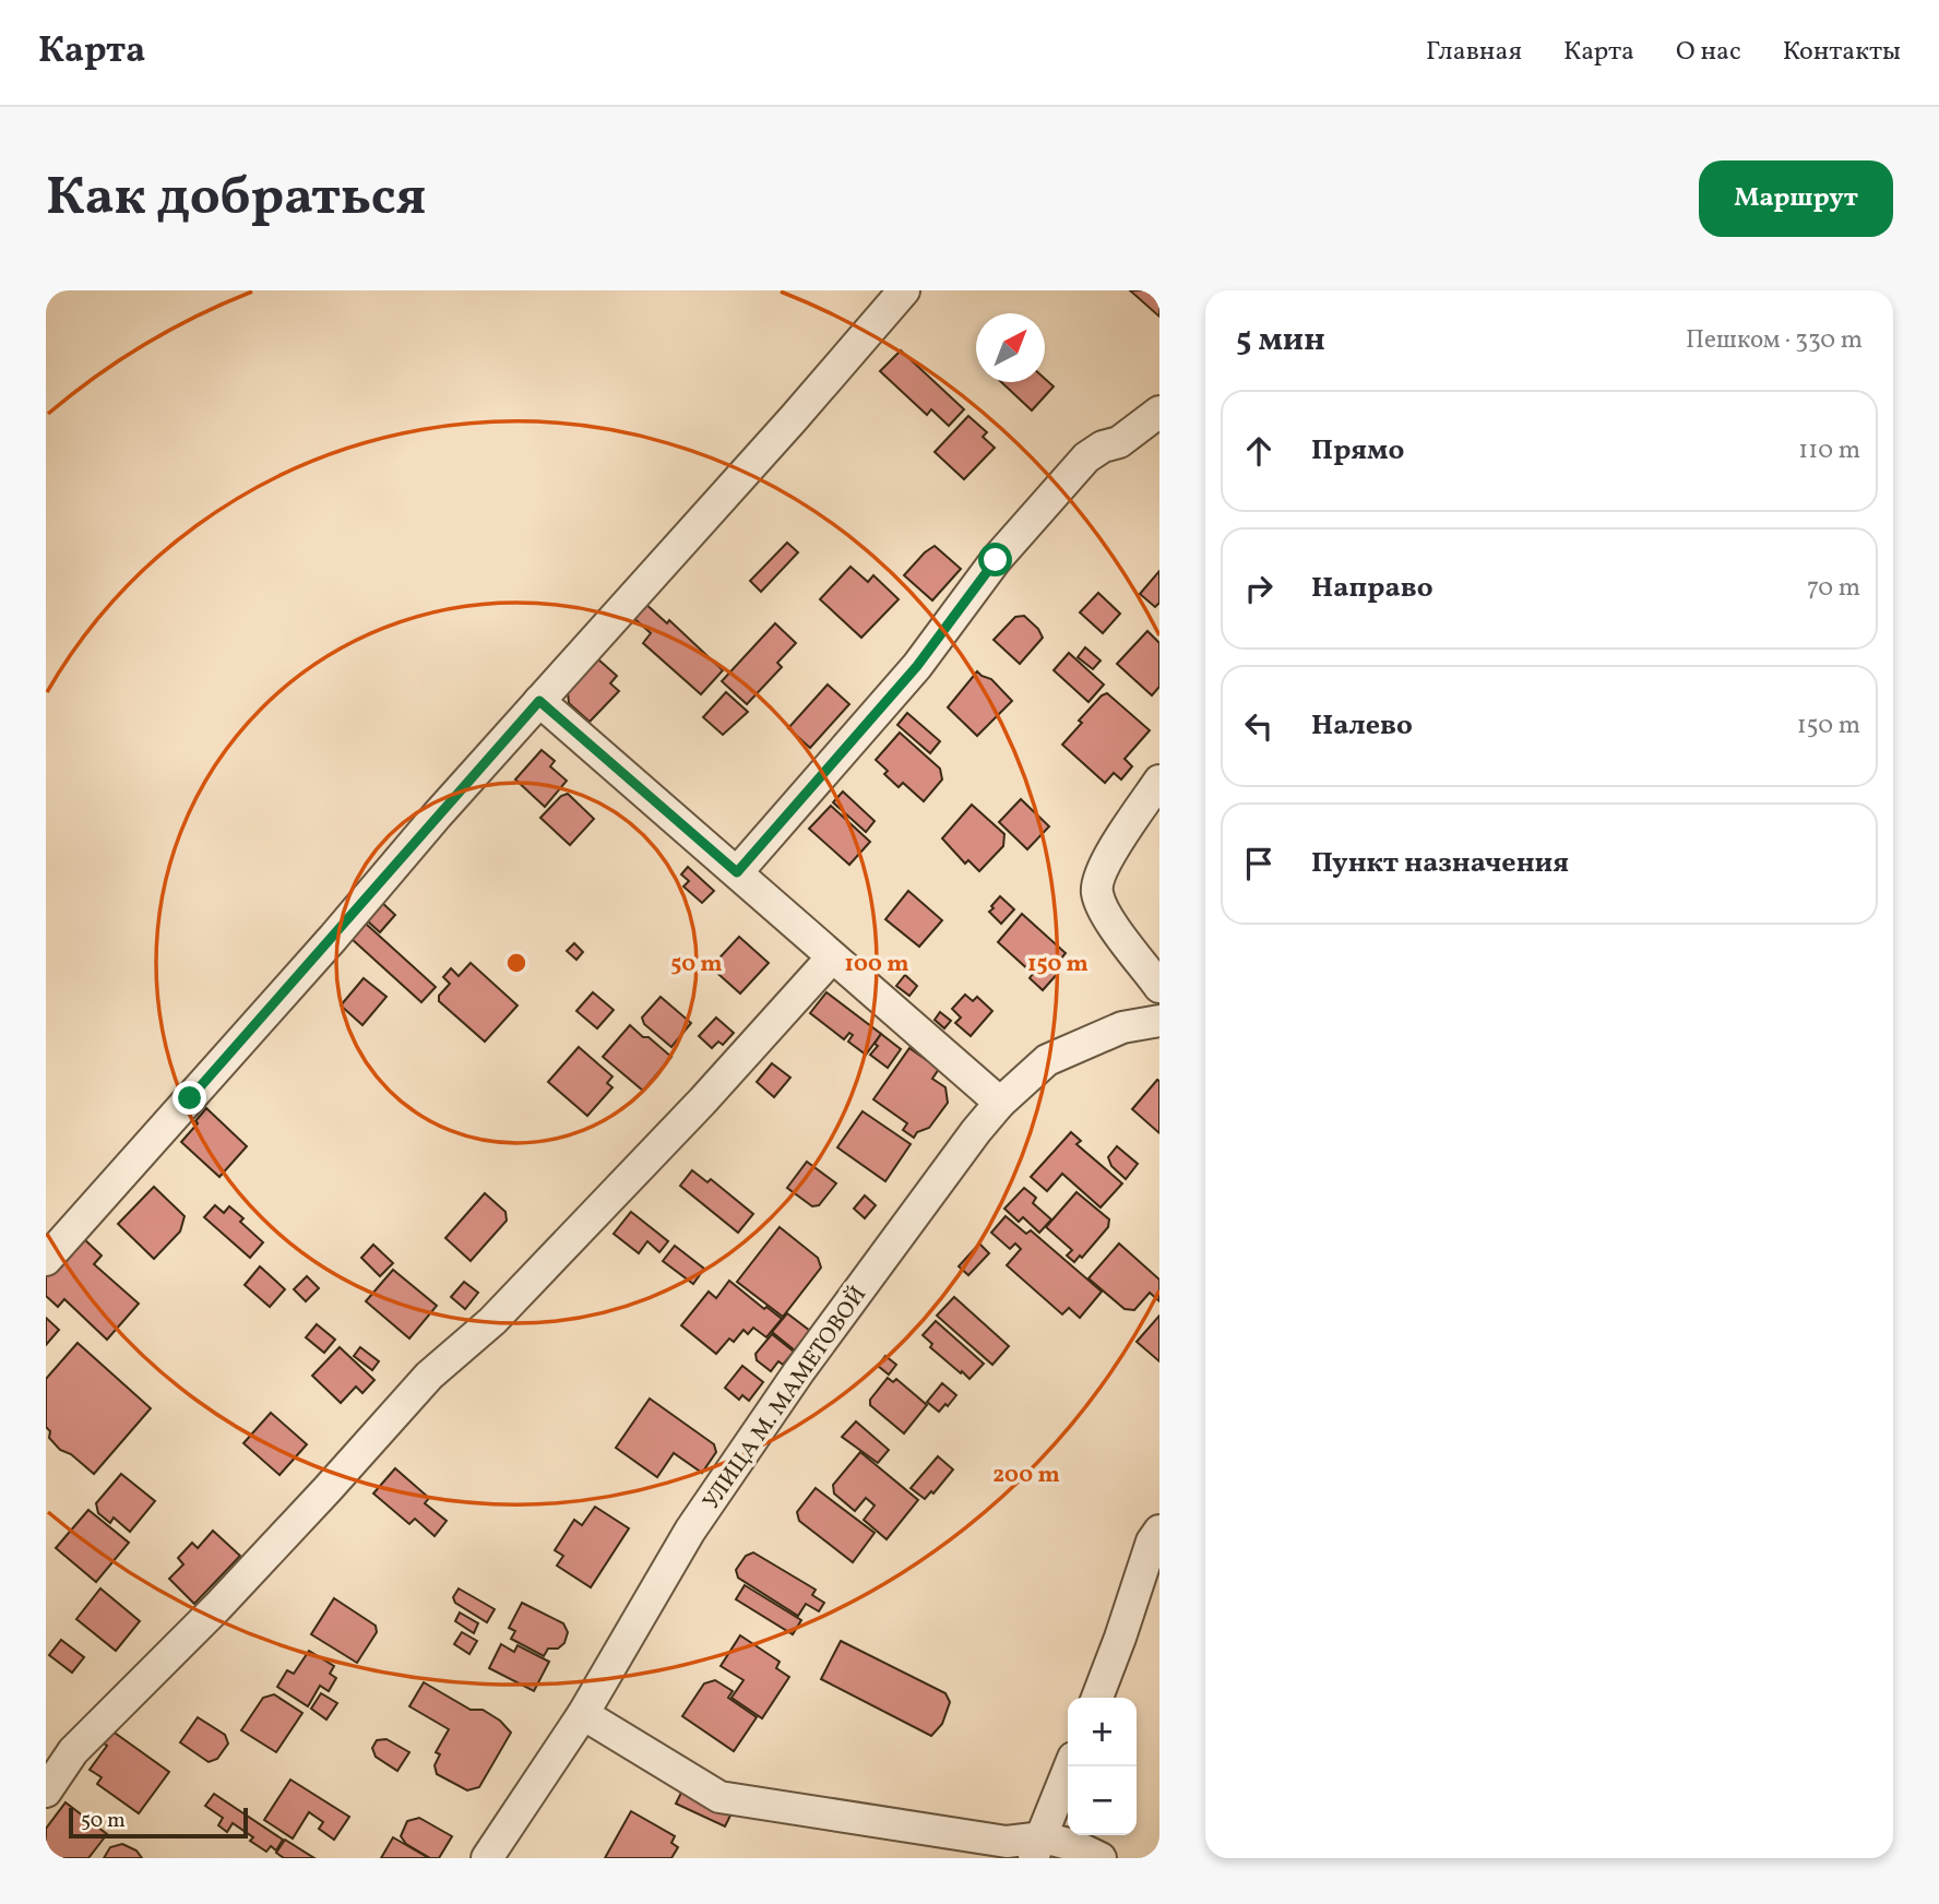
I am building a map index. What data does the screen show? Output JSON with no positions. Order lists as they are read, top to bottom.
{
  "streets": {
    "street": ["УЛИЦА М. МАМЕТОВОЙ"]
  },
  "scale_bar": "50 m",
  "north": "top right",
  "page": {
    "header": "Карта",
    "nav": [
      "Главная",
      "Карта",
      "О нас",
      "Контакты"
    ],
    "buttons": "Маршрут",
    "title": "Как добраться",
    "heading": ["5 мин", "Пешком · 330 m"],
    "list": [
      ["Прямо", "110 m"],
      ["Направо", "70 m"],
      ["Налево", "150 m"],
      "Пункт назначения"
    ],
    "map_buttons": ["+", "−"],
    "scale": "50 m"
  },
  "rings": [
    "50 m",
    "100 m",
    "150 m",
    "200 m"
  ]
}
